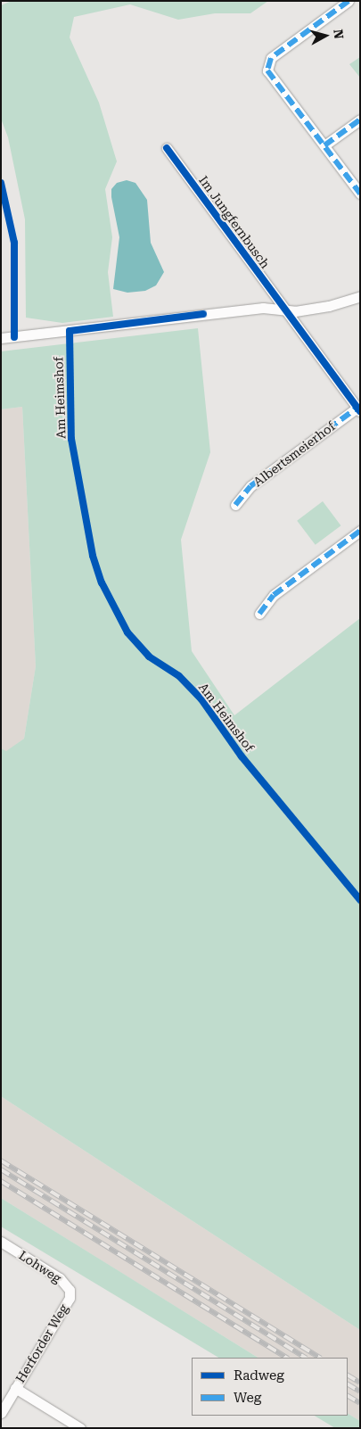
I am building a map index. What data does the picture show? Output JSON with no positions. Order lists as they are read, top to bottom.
{
  "streets": {
    "street": [
      "Im Jungfernbusch",
      "Albertsmeierhof",
      "Lohweg",
      "Herforder Weg"
    ],
    "cycle path": ["Am Heimshof"]
  },
  "crossings": [
    ["Im Jungfernbusch", "Albertsmeierhof"],
    ["Lohweg", "Herforder Weg"]
  ],
  "legend": ["Radweg", "Weg"],
  "north": "right"
}
